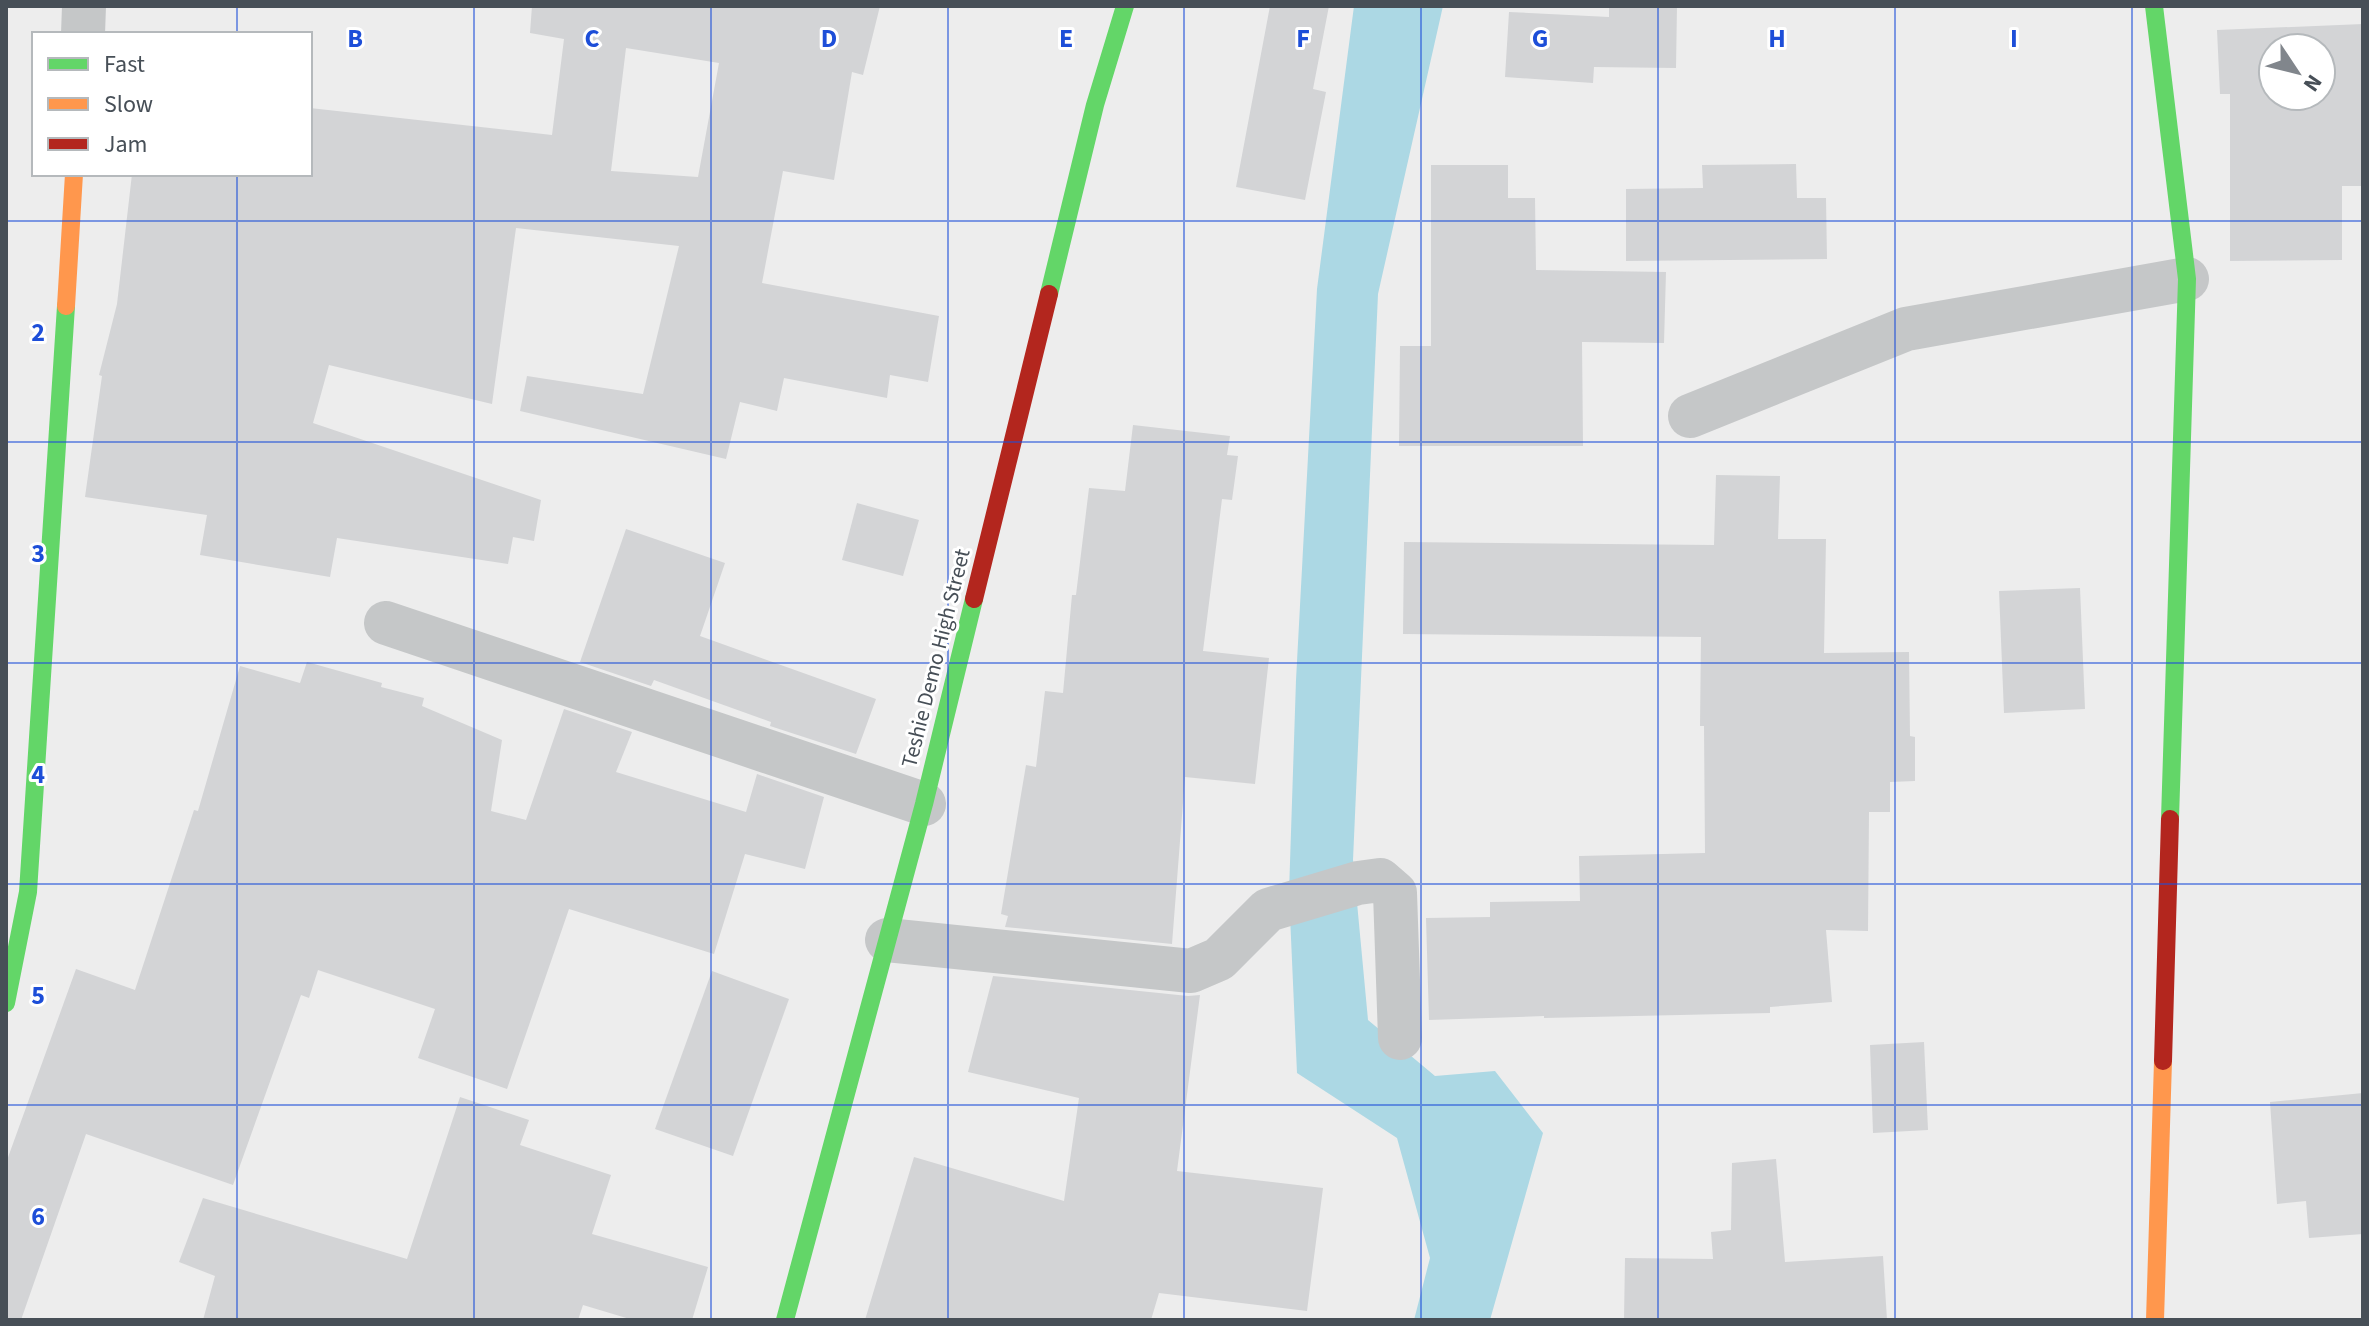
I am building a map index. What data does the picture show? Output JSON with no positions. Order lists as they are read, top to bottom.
{
  "streets": {
    "street": ["Teshie Demo High Street"]
  },
  "legend": ["Fast", "Slow", "Jam"],
  "north": "bottom right",
  "grid": {
    "columns": [
      "B",
      "C",
      "D",
      "E",
      "F",
      "G",
      "H",
      "I"
    ],
    "rows": [
      "2",
      "3",
      "4",
      "5",
      "6"
    ]
  }
}
